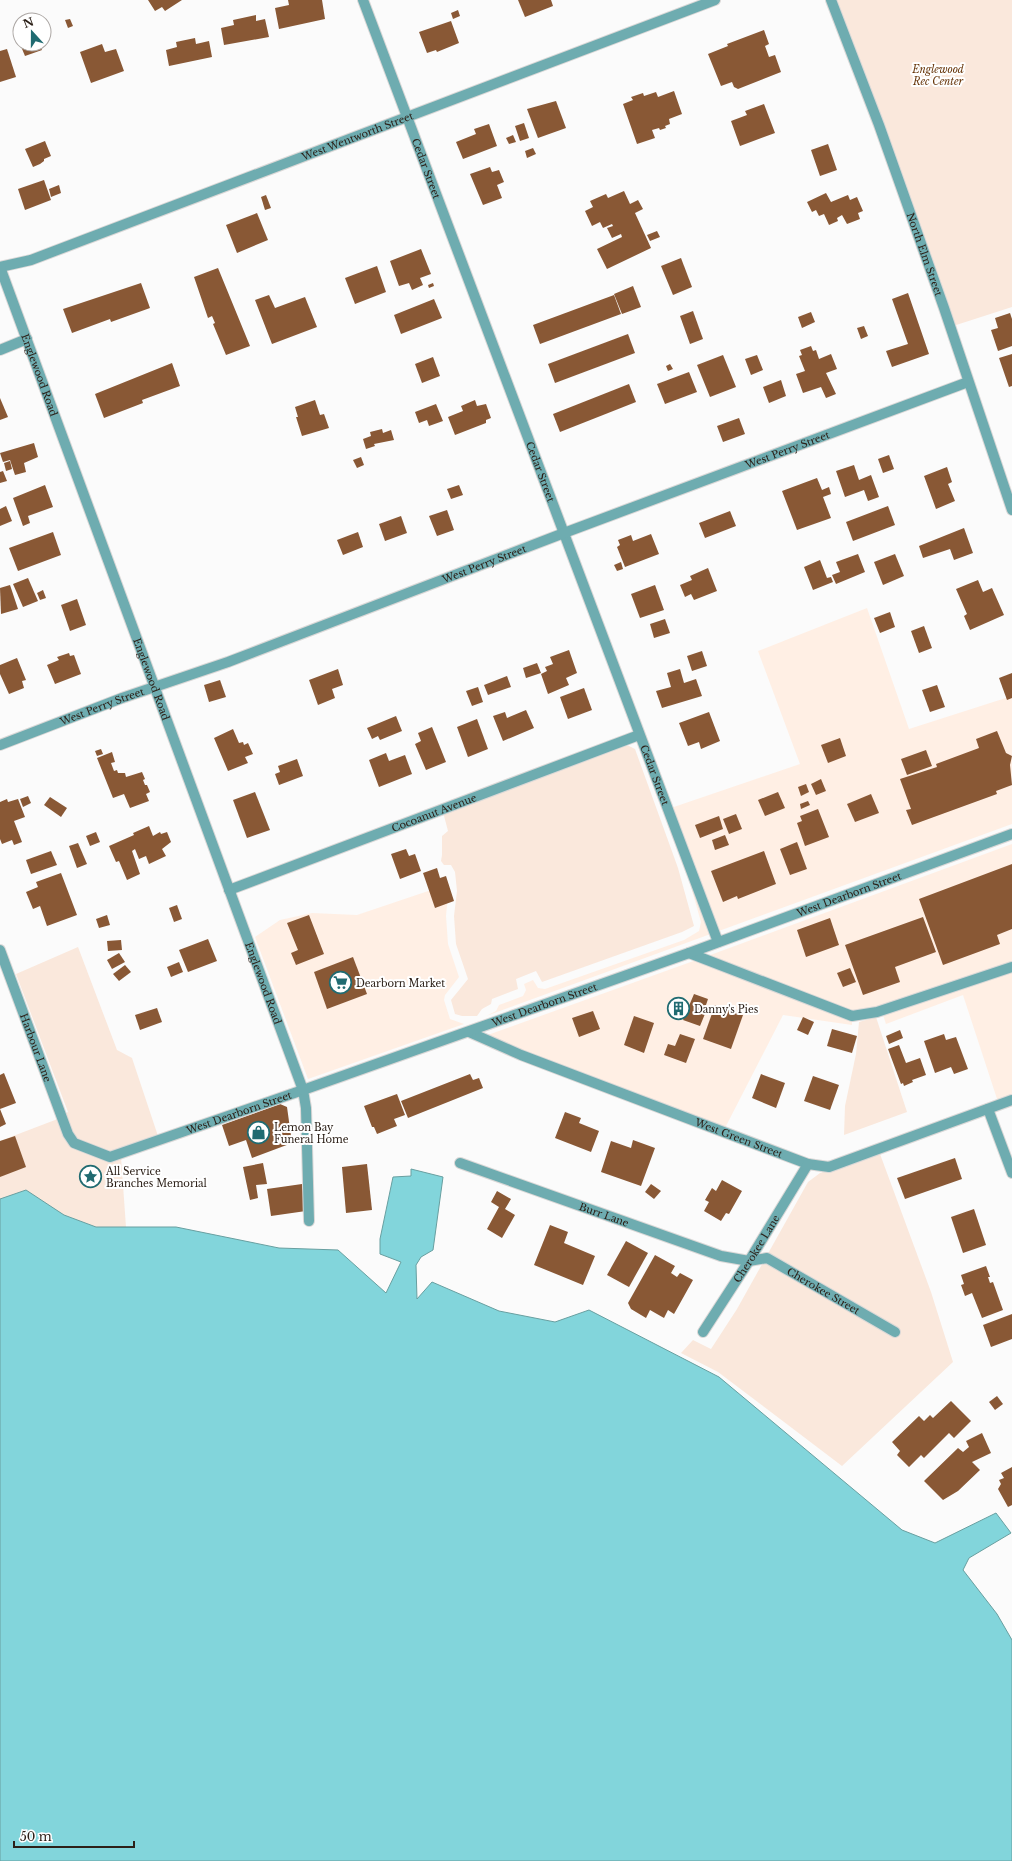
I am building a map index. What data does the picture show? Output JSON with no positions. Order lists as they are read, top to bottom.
{
  "streets": {
    "street": [
      "West Wentworth Street",
      "Cedar Street",
      "North Elm Street",
      "Englewood Road",
      "West Perry Street",
      "Cocoanut Avenue",
      "West Dearborn Street",
      "Harbour Lane",
      "West Green Street",
      "Burr Lane",
      "Cherokee Lane",
      "Cherokee Street"
    ]
  },
  "crossings": [
    ["West Wentworth Street", "Cedar Street"],
    ["West Wentworth Street", "Englewood Road"],
    ["Cedar Street", "West Perry Street"],
    ["Cedar Street", "Cocoanut Avenue"],
    ["Cedar Street", "West Dearborn Street"],
    ["North Elm Street", "West Perry Street"],
    ["Englewood Road", "West Perry Street"],
    ["Englewood Road", "Cocoanut Avenue"],
    ["Englewood Road", "West Dearborn Street"],
    ["West Dearborn Street", "Harbour Lane"],
    ["West Dearborn Street", "West Green Street"],
    ["West Green Street", "Cherokee Lane"],
    ["Burr Lane", "Cherokee Lane"],
    ["Burr Lane", "Cherokee Street"],
    ["Cherokee Lane", "Cherokee Street"]
  ],
  "parks": ["Englewood Rec Center"],
  "places": {
    "supermarket": ["Dearborn Market"],
    "building": ["Danny's Pies"],
    "shop": ["Lemon Bay Funeral Home"],
    "place": ["All Service Branches Memorial"]
  },
  "scale_bar": "50 m",
  "north": "top"
}
